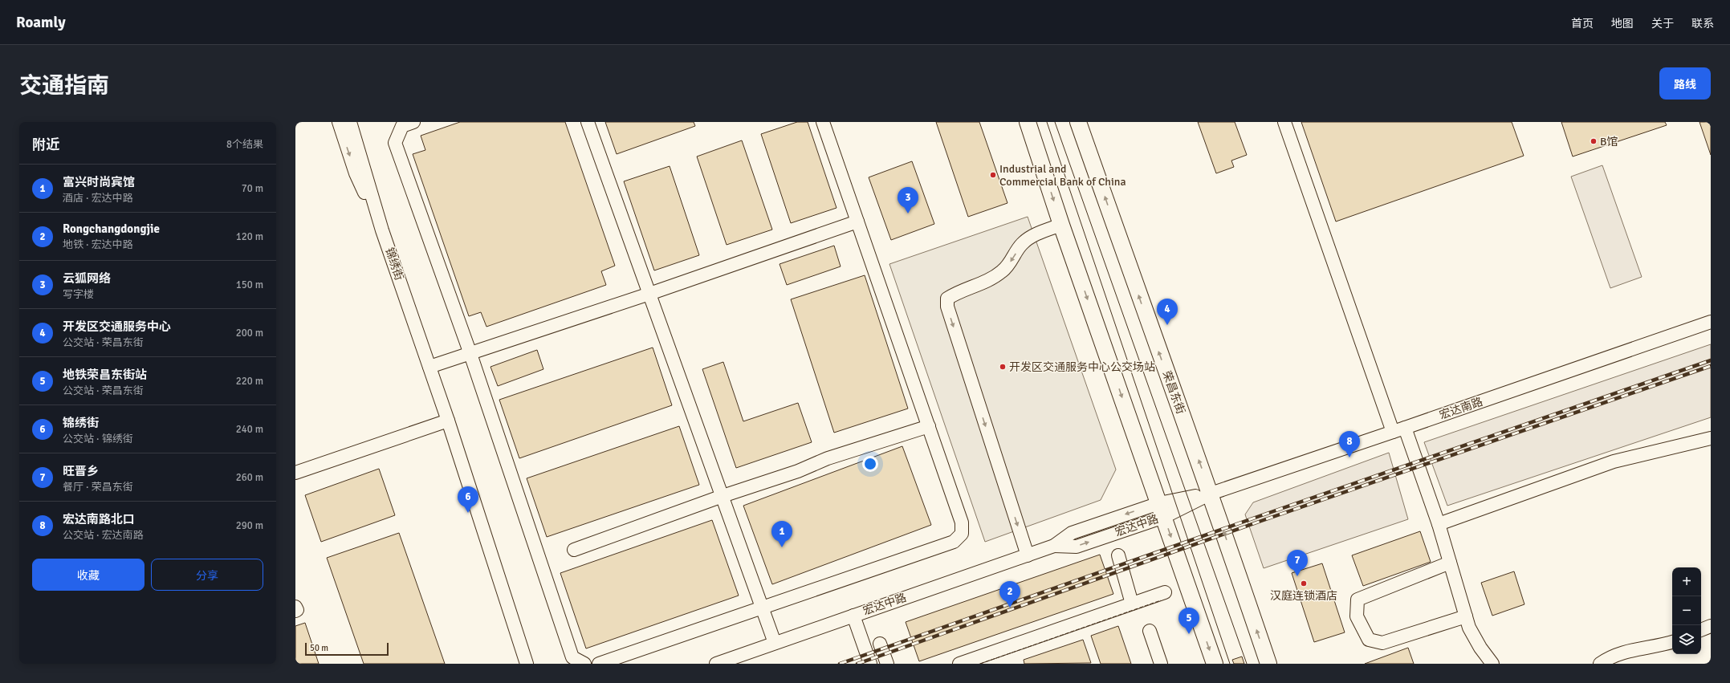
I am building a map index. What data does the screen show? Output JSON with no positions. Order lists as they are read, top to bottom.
{
  "streets": {
    "main road": ["荣昌东街"],
    "street": ["锦绣街", "宏达南路", "宏达中路"]
  },
  "crossings": [
    ["荣昌东街", "宏达南路"],
    ["荣昌东街", "宏达中路"],
    ["宏达南路", "宏达中路"]
  ],
  "places": [
    "B馆",
    "Industrial and Commercial Bank of China",
    "开发区交通服务中心公交场站",
    "汉庭连锁酒店"
  ],
  "scale_bar": "50 m",
  "page": {
    "header": "Roamly",
    "nav": [
      "首页",
      "地图",
      "关于",
      "联系"
    ],
    "title": "交通指南",
    "buttons": [
      "路线",
      ["收藏", "分享"]
    ],
    "heading": ["附近", "8个结果"],
    "list": [
      {
        "mark": "1",
        "name": "富兴时尚宾馆",
        "note": "酒店 · 宏达中路",
        "value": "70 m"
      },
      {
        "mark": "2",
        "name": "Rongchangdongjie",
        "note": "地铁 · 宏达中路",
        "value": "120 m"
      },
      {
        "mark": "3",
        "name": "云狐网络",
        "note": "写字楼",
        "value": "150 m"
      },
      {
        "mark": "4",
        "name": "开发区交通服务中心",
        "note": "公交站 · 荣昌东街",
        "value": "200 m"
      },
      {
        "mark": "5",
        "name": "地铁荣昌东街站",
        "note": "公交站 · 荣昌东街",
        "value": "220 m"
      },
      {
        "mark": "6",
        "name": "锦绣街",
        "note": "公交站 · 锦绣街",
        "value": "240 m"
      },
      {
        "mark": "7",
        "name": "旺晋乡",
        "note": "餐厅 · 荣昌东街",
        "value": "260 m"
      },
      {
        "mark": "8",
        "name": "宏达南路北口",
        "note": "公交站 · 宏达南路",
        "value": "290 m"
      }
    ],
    "pins": [
      "3",
      "4",
      "8",
      "6",
      "1",
      "7",
      "2",
      "5"
    ],
    "map_buttons": ["+", "−"],
    "scale": "50 m"
  }
}
